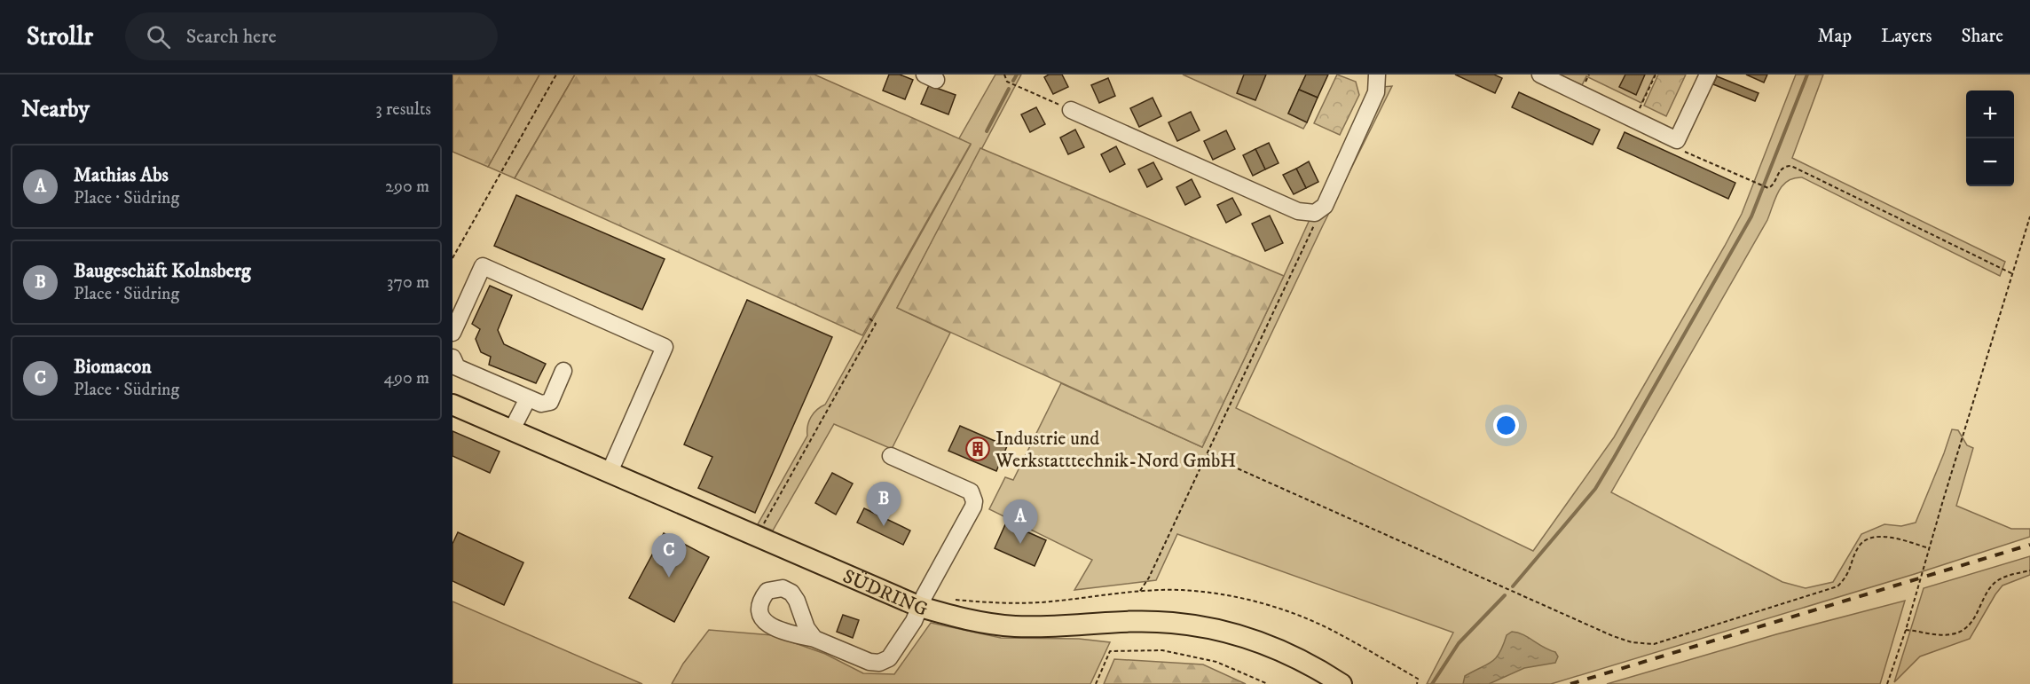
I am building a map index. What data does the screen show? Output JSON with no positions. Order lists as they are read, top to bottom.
{
  "streets": {
    "main road": ["SÜDRING"]
  },
  "places": {
    "building": ["Industrie und Werkstatttechnik-Nord GmbH"]
  },
  "page": {
    "header": "Strollr",
    "search": "Search here",
    "nav": ["Map", "Layers", "Share"],
    "heading": ["Nearby", "3 results"],
    "map_buttons": ["+", "−"],
    "list": [
      {
        "mark": "A",
        "name": "Mathias Abs",
        "note": "Place · Südring",
        "value": "290 m"
      },
      {
        "mark": "B",
        "name": "Baugeschäft Kolnsberg",
        "note": "Place · Südring",
        "value": "370 m"
      },
      {
        "mark": "C",
        "name": "Biomacon",
        "note": "Place · Südring",
        "value": "490 m"
      }
    ],
    "pins": ["B", "A", "C"]
  }
}
